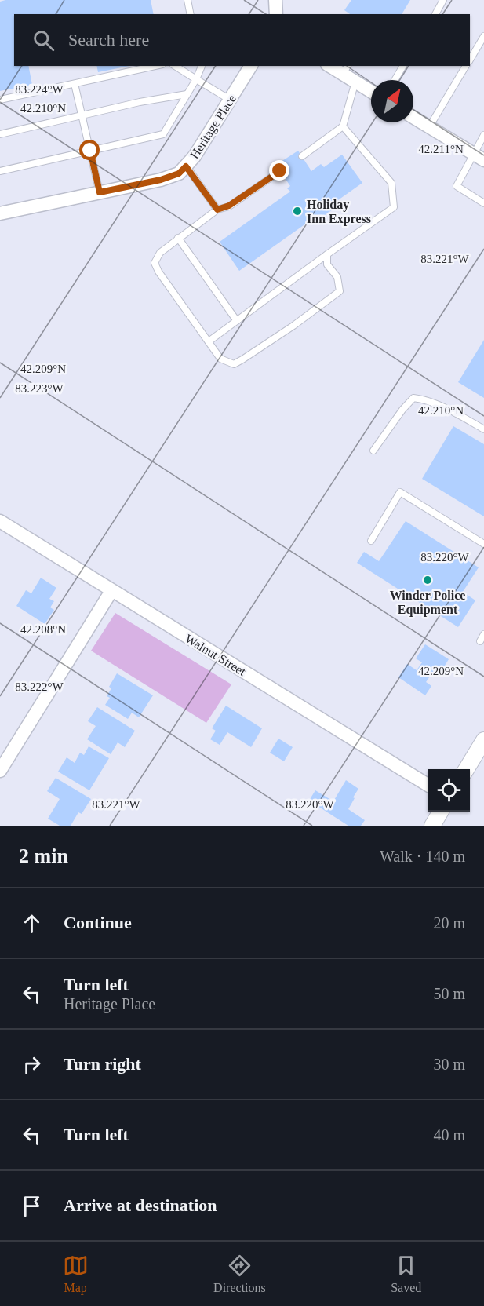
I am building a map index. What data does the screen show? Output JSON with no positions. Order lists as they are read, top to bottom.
{
  "streets": {
    "street": ["Heritage Place", "Walnut Street"]
  },
  "places": ["Holiday Inn Express", "Winder Police Equipment"],
  "north": "top right",
  "page": {
    "search": "Search here",
    "heading": ["2 min", "Walk · 140 m"],
    "list": [
      ["Continue", "20 m"],
      ["Turn left", "Heritage Place", "50 m"],
      ["Turn right", "30 m"],
      ["Turn left", "40 m"],
      "Arrive at destination"
    ],
    "nav": ["Map", "Directions", "Saved"]
  },
  "coordinates": [
    "83.224°W",
    "42.210°N",
    "42.211°N",
    "83.221°W",
    "42.209°N",
    "83.223°W",
    "83.220°W",
    "42.208°N",
    "83.222°W"
  ]
}
